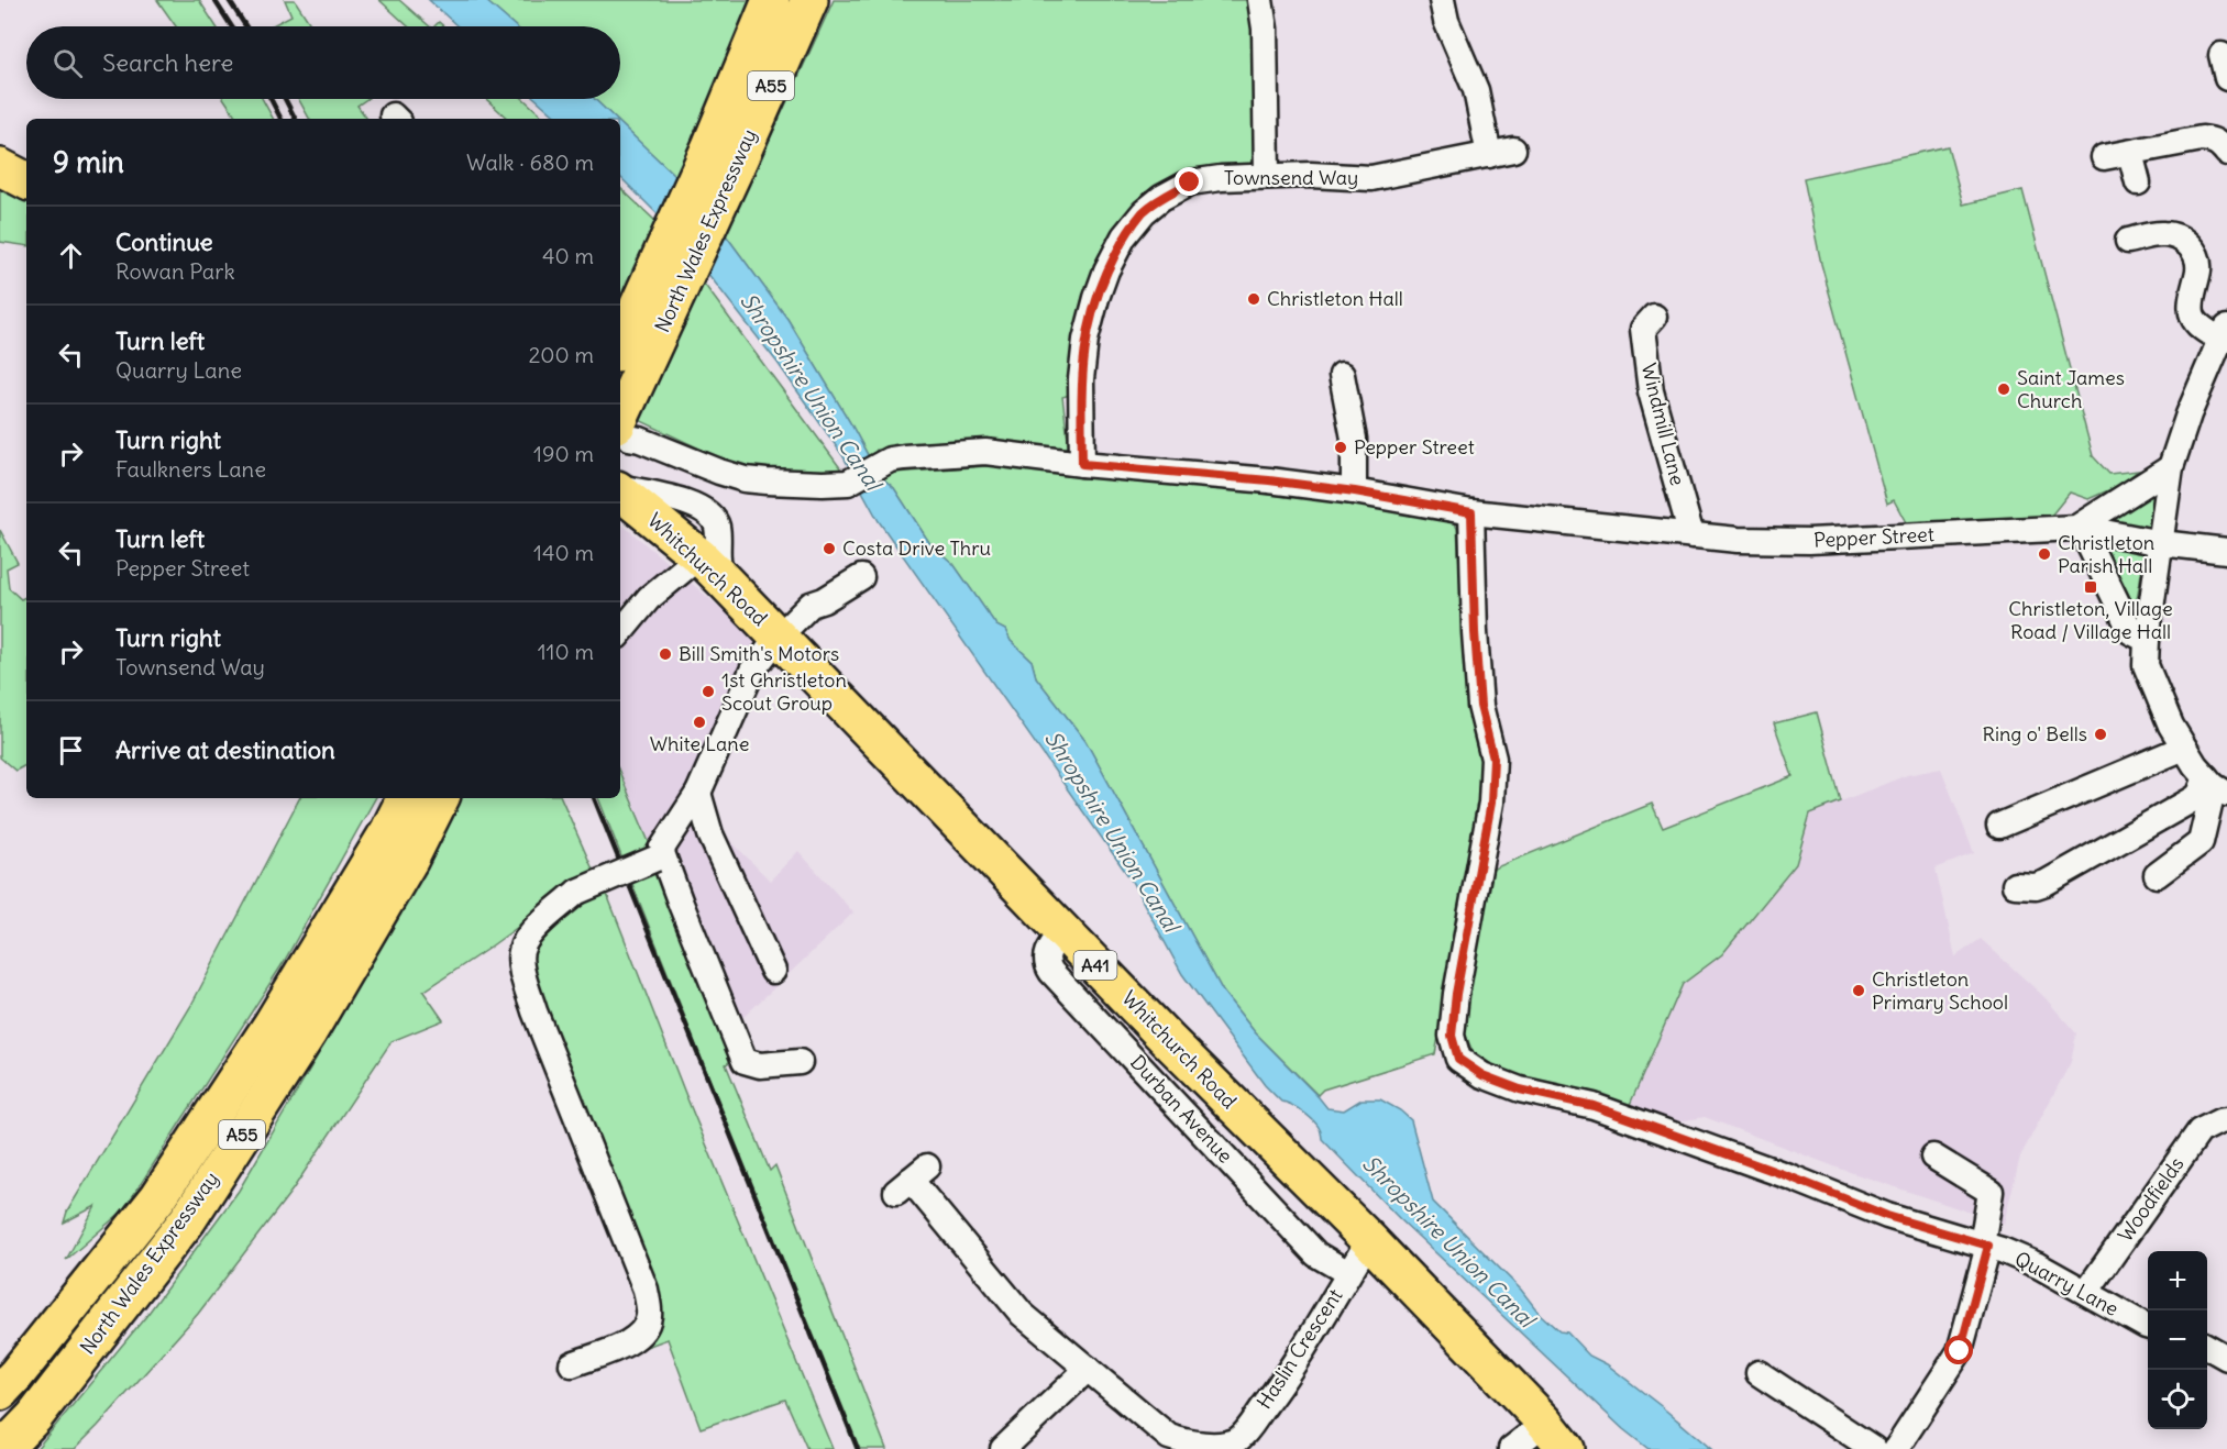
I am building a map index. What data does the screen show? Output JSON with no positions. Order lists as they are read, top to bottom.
{
  "streets": {
    "highway": [
      "A55",
      "North Wales Expressway",
      "Whitchurch Road",
      "A41"
    ],
    "street": [
      "Townsend Way",
      "Windmill Lane",
      "Pepper Street",
      "Durban Avenue",
      "Woodfields",
      "Quarry Lane",
      "Haslin Crescent"
    ]
  },
  "crossings": [
    ["Townsend Way", "Pepper Street"],
    ["North Wales Expressway", "Pepper Street"],
    ["Windmill Lane", "Pepper Street"],
    ["Pepper Street", "Quarry Lane"],
    ["Whitchurch Road", "Durban Avenue"],
    ["Whitchurch Road", "Haslin Crescent"],
    ["Durban Avenue", "Haslin Crescent"],
    ["Woodfields", "Quarry Lane"]
  ],
  "water": ["Shropshire Union Canal"],
  "places": {
    "other": [
      "Christleton Hall",
      "Saint James Church",
      "Pepper Street",
      "Costa Drive Thru",
      "Christleton Parish Hall",
      "Bill Smith's Motors",
      "1st Christleton Scout Group",
      "White Lane",
      "Ring o' Bells",
      "Christleton Primary School"
    ],
    "transit": ["Christleton, Village Road / Village Hall"]
  },
  "page": {
    "search": "Search here",
    "heading": ["9 min", "Walk · 680 m"],
    "list": [
      ["Continue", "Rowan Park", "40 m"],
      ["Turn left", "Quarry Lane", "200 m"],
      ["Turn right", "Faulkners Lane", "190 m"],
      ["Turn left", "Pepper Street", "140 m"],
      ["Turn right", "Townsend Way", "110 m"],
      "Arrive at destination"
    ],
    "map_buttons": ["+", "−"]
  }
}
